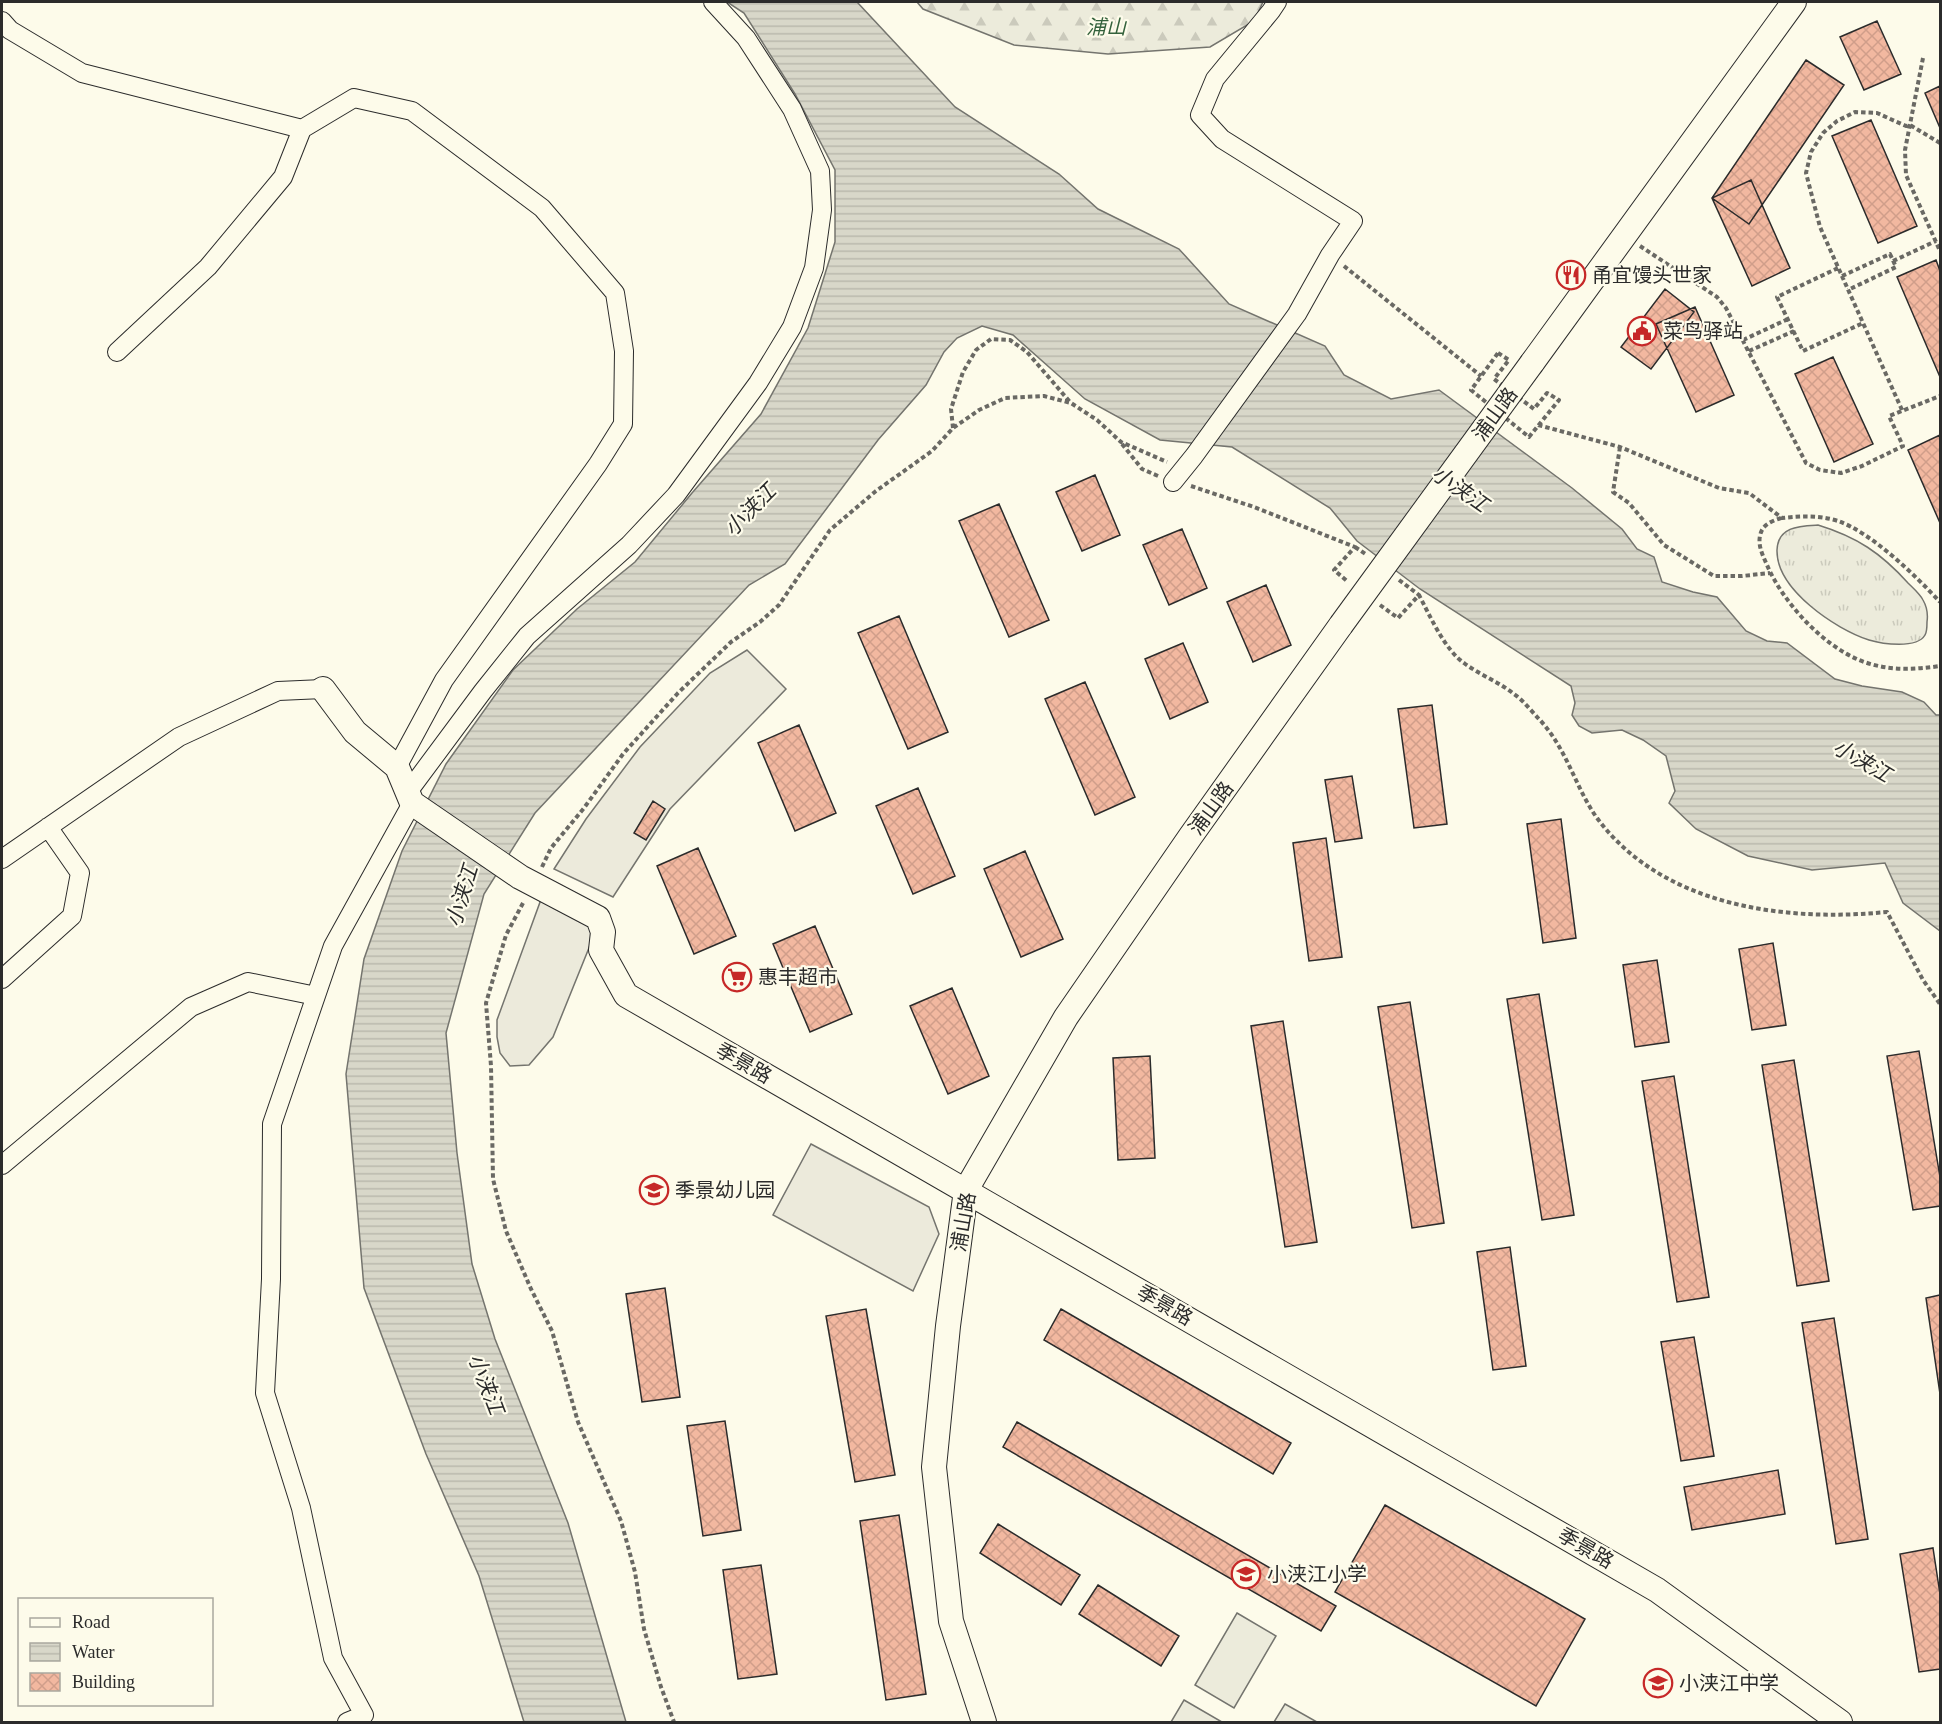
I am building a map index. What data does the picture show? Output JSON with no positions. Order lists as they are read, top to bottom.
{
  "streets": {
    "street": ["浦山路", "季景路"]
  },
  "crossings": [
    ["浦山路", "季景路"]
  ],
  "water": ["小浃江"],
  "parks": ["浦山"],
  "places": {
    "restaurant": ["甬宜馒头世家"],
    "public building": ["菜鸟驿站"],
    "supermarket": ["惠丰超市"],
    "school or university": ["季景幼儿园", "小浃江小学", "小浃江中学"]
  },
  "legend": ["Road", "Water", "Building"]
}
